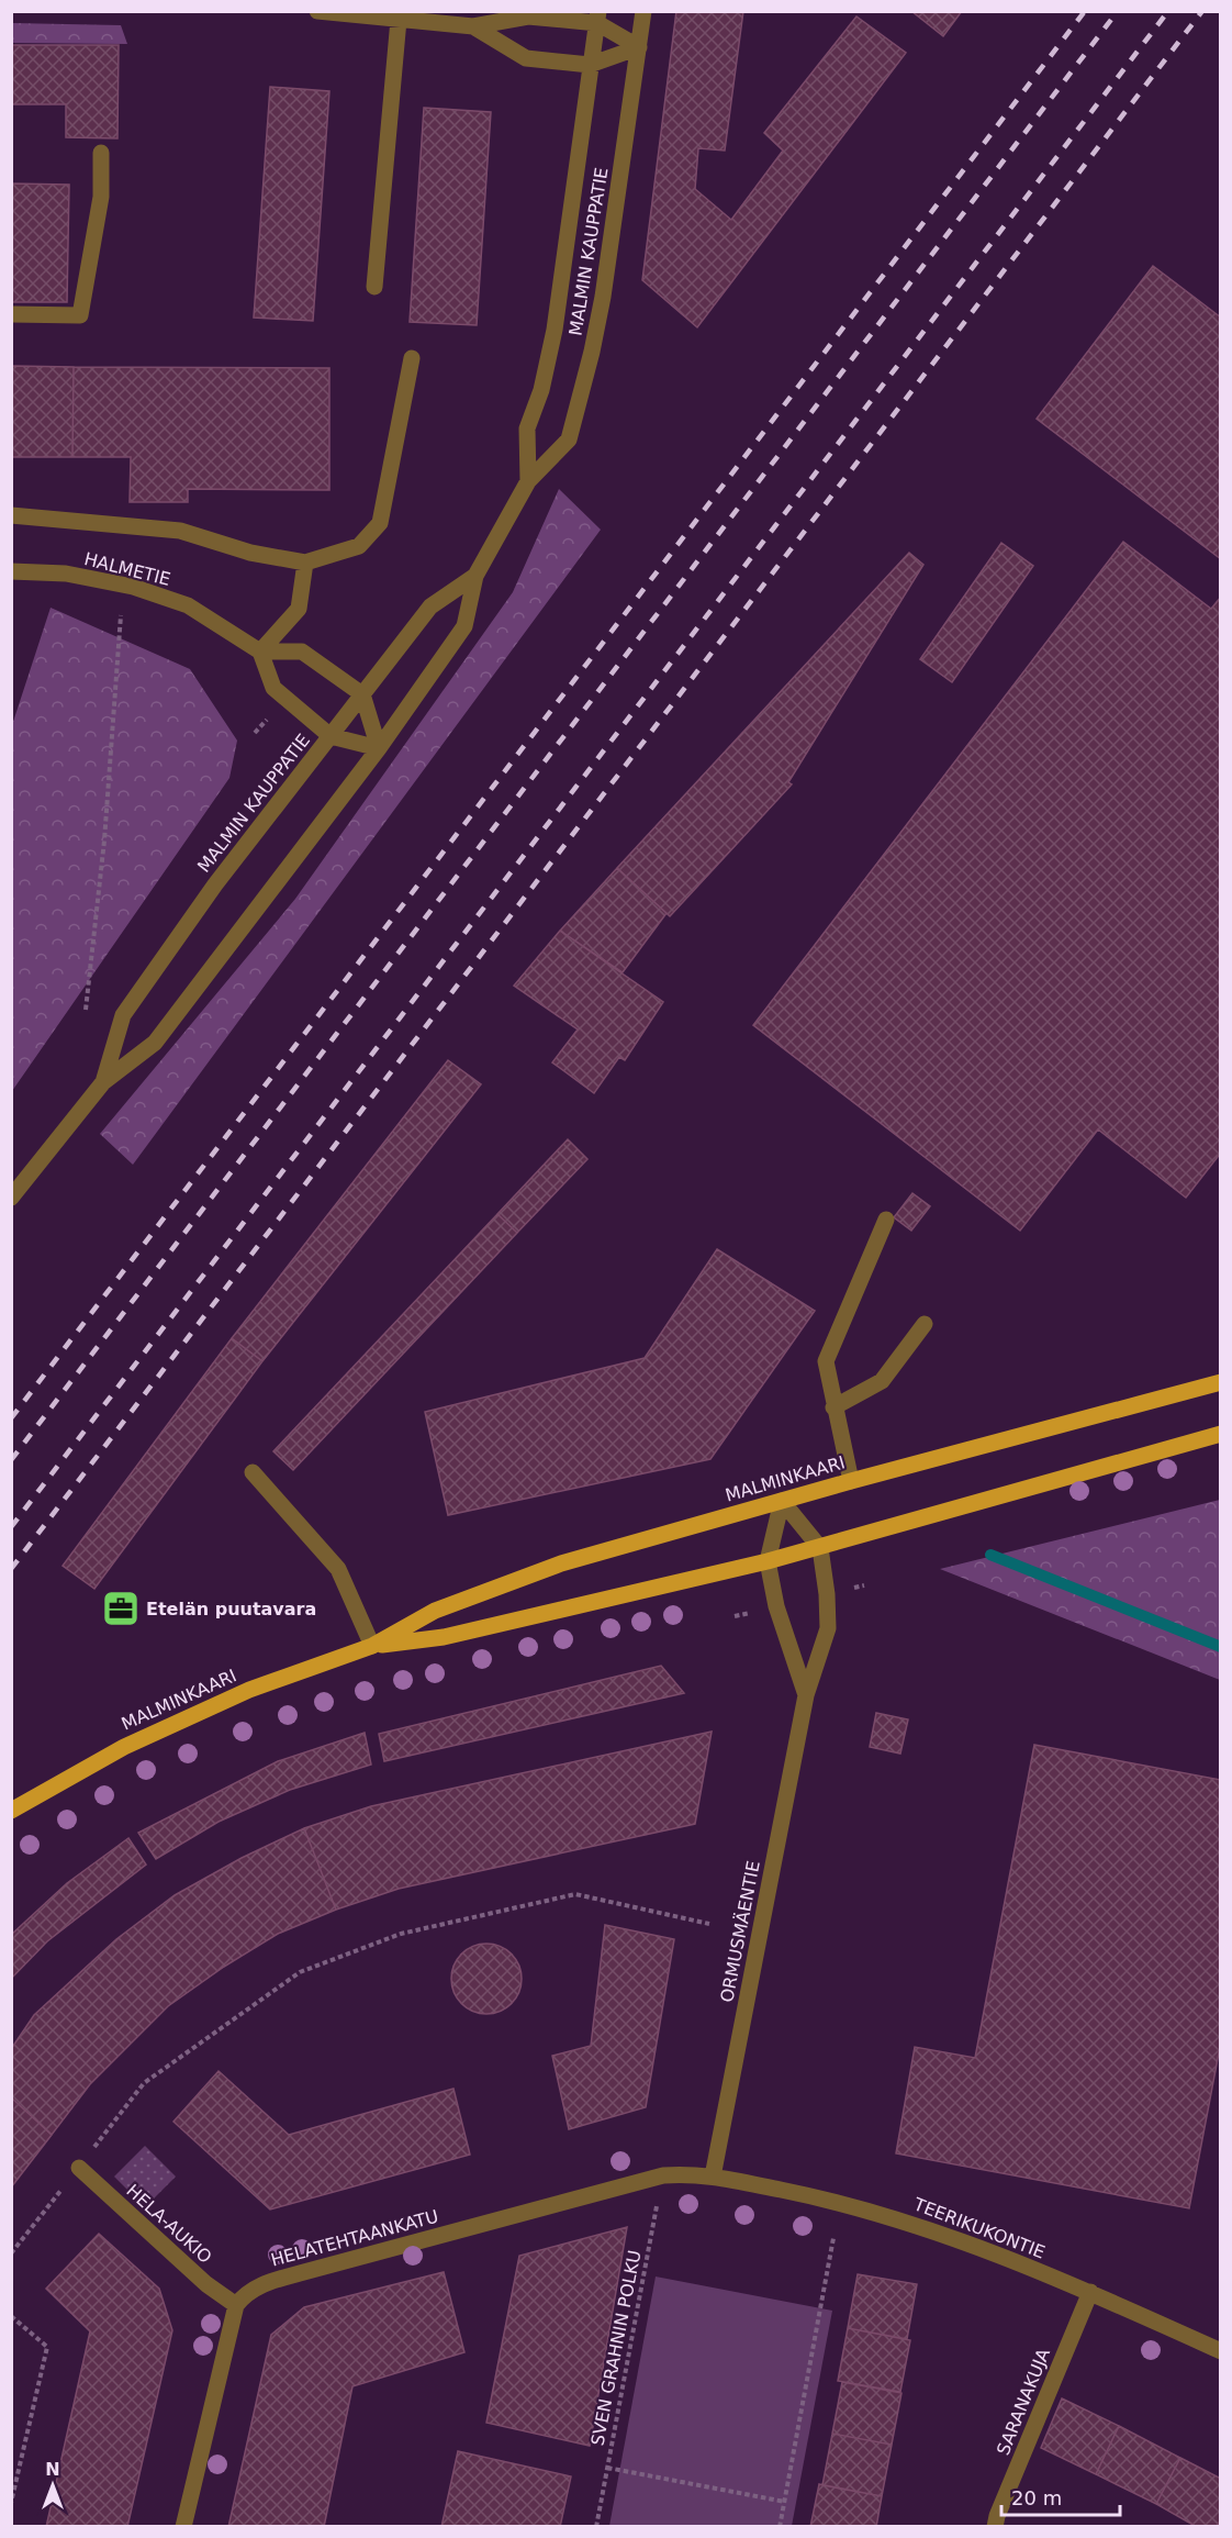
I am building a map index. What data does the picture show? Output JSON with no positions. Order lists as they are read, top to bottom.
{
  "streets": {
    "main road": ["MALMINKAARI"],
    "street": [
      "MALMIN KAUPPATIE",
      "HALMETIE",
      "ORMUSMÄENTIE",
      "HELA-AUKIO",
      "TEERIKUKONTIE",
      "HELATEHTAANKATU",
      "SARANAKUJA"
    ],
    "path": ["SVEN GRAHNIN POLKU"]
  },
  "crossings": [
    ["MALMINKAARI", "ORMUSMÄENTIE"],
    ["ORMUSMÄENTIE", "TEERIKUKONTIE"],
    ["ORMUSMÄENTIE", "HELATEHTAANKATU"],
    ["HELA-AUKIO", "HELATEHTAANKATU"],
    ["TEERIKUKONTIE", "HELATEHTAANKATU"],
    ["TEERIKUKONTIE", "SARANAKUJA"],
    ["HELATEHTAANKATU", "SVEN GRAHNIN POLKU"]
  ],
  "places": {
    "office": ["Etelän puutavara"]
  },
  "scale_bar": "20 m",
  "north": "top"
}
